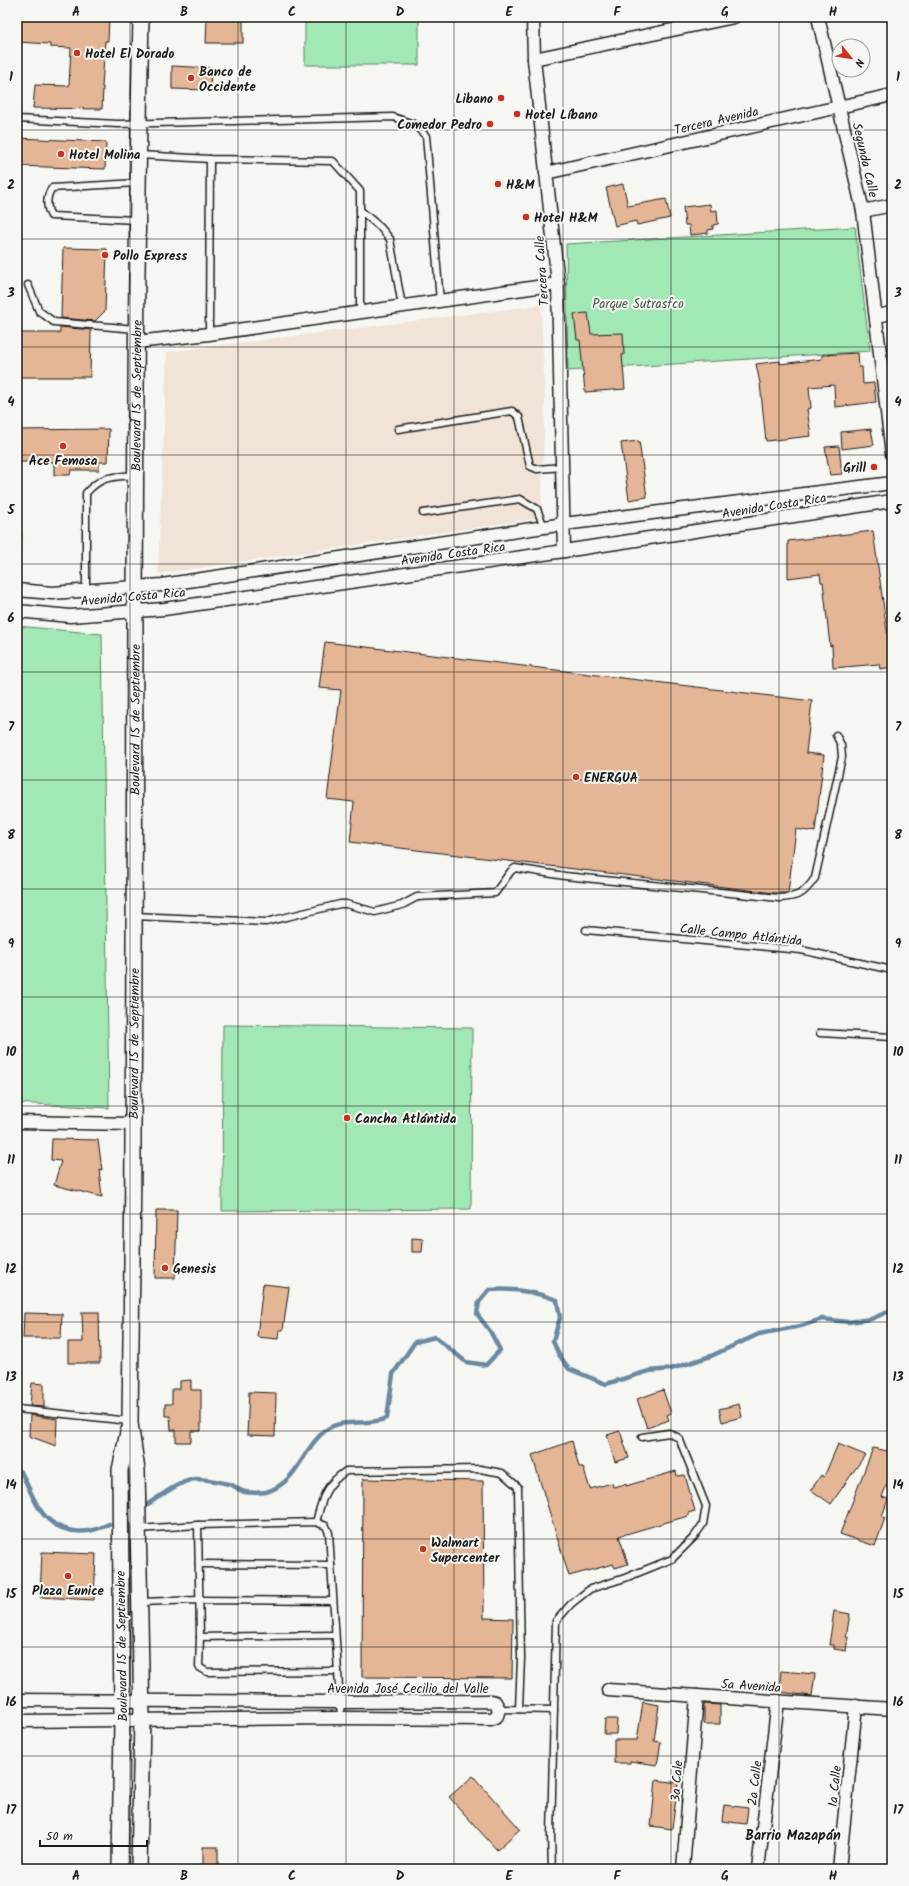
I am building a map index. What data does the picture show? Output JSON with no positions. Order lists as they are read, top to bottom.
{
  "streets": {
    "street": [
      "Tercera Avenida",
      "Segunda Calle",
      "Tercera Calle",
      "Boulevard 15 de Septiembre",
      "Avenida Costa Rica",
      "5a Avenida",
      "Avenida José Cecilio del Valle",
      "3a Cale",
      "2a Calle",
      "1a Calle"
    ],
    "lane": ["Calle Campo Atlántida"]
  },
  "crossings": [
    ["Tercera Avenida", "Segunda Calle"],
    ["Tercera Avenida", "Tercera Calle"],
    ["Tercera Calle", "Avenida Costa Rica"],
    ["Boulevard 15 de Septiembre", "Avenida Costa Rica"],
    ["Boulevard 15 de Septiembre", "Avenida José Cecilio del Valle"],
    ["5a Avenida", "3a Cale"],
    ["5a Avenida", "2a Calle"],
    ["5a Avenida", "1a Calle"]
  ],
  "districts": ["Barrio Mazapán"],
  "parks": ["Parque Sutrasfco"],
  "places": [
    "Hotel El Dorado",
    "Banco de Occidente",
    "Libano",
    "Hotel Líbano",
    "Comedor Pedro",
    "Hotel Molina",
    "H&M",
    "Hotel H&M",
    "Pollo Express",
    "Ace Femosa",
    "Grill",
    "ENERGUA",
    "Cancha Atlántida",
    "Genesis",
    "Walmart Supercenter",
    "Plaza Eunice"
  ],
  "scale_bar": "50 m",
  "north": "bottom right",
  "grid": {
    "columns": [
      "A",
      "B",
      "C",
      "D",
      "E",
      "F",
      "G",
      "H"
    ],
    "rows": [
      "1",
      "2",
      "3",
      "4",
      "5",
      "6",
      "7",
      "8",
      "9",
      "10",
      "11",
      "12",
      "13",
      "14",
      "15",
      "16",
      "17"
    ]
  }
}
